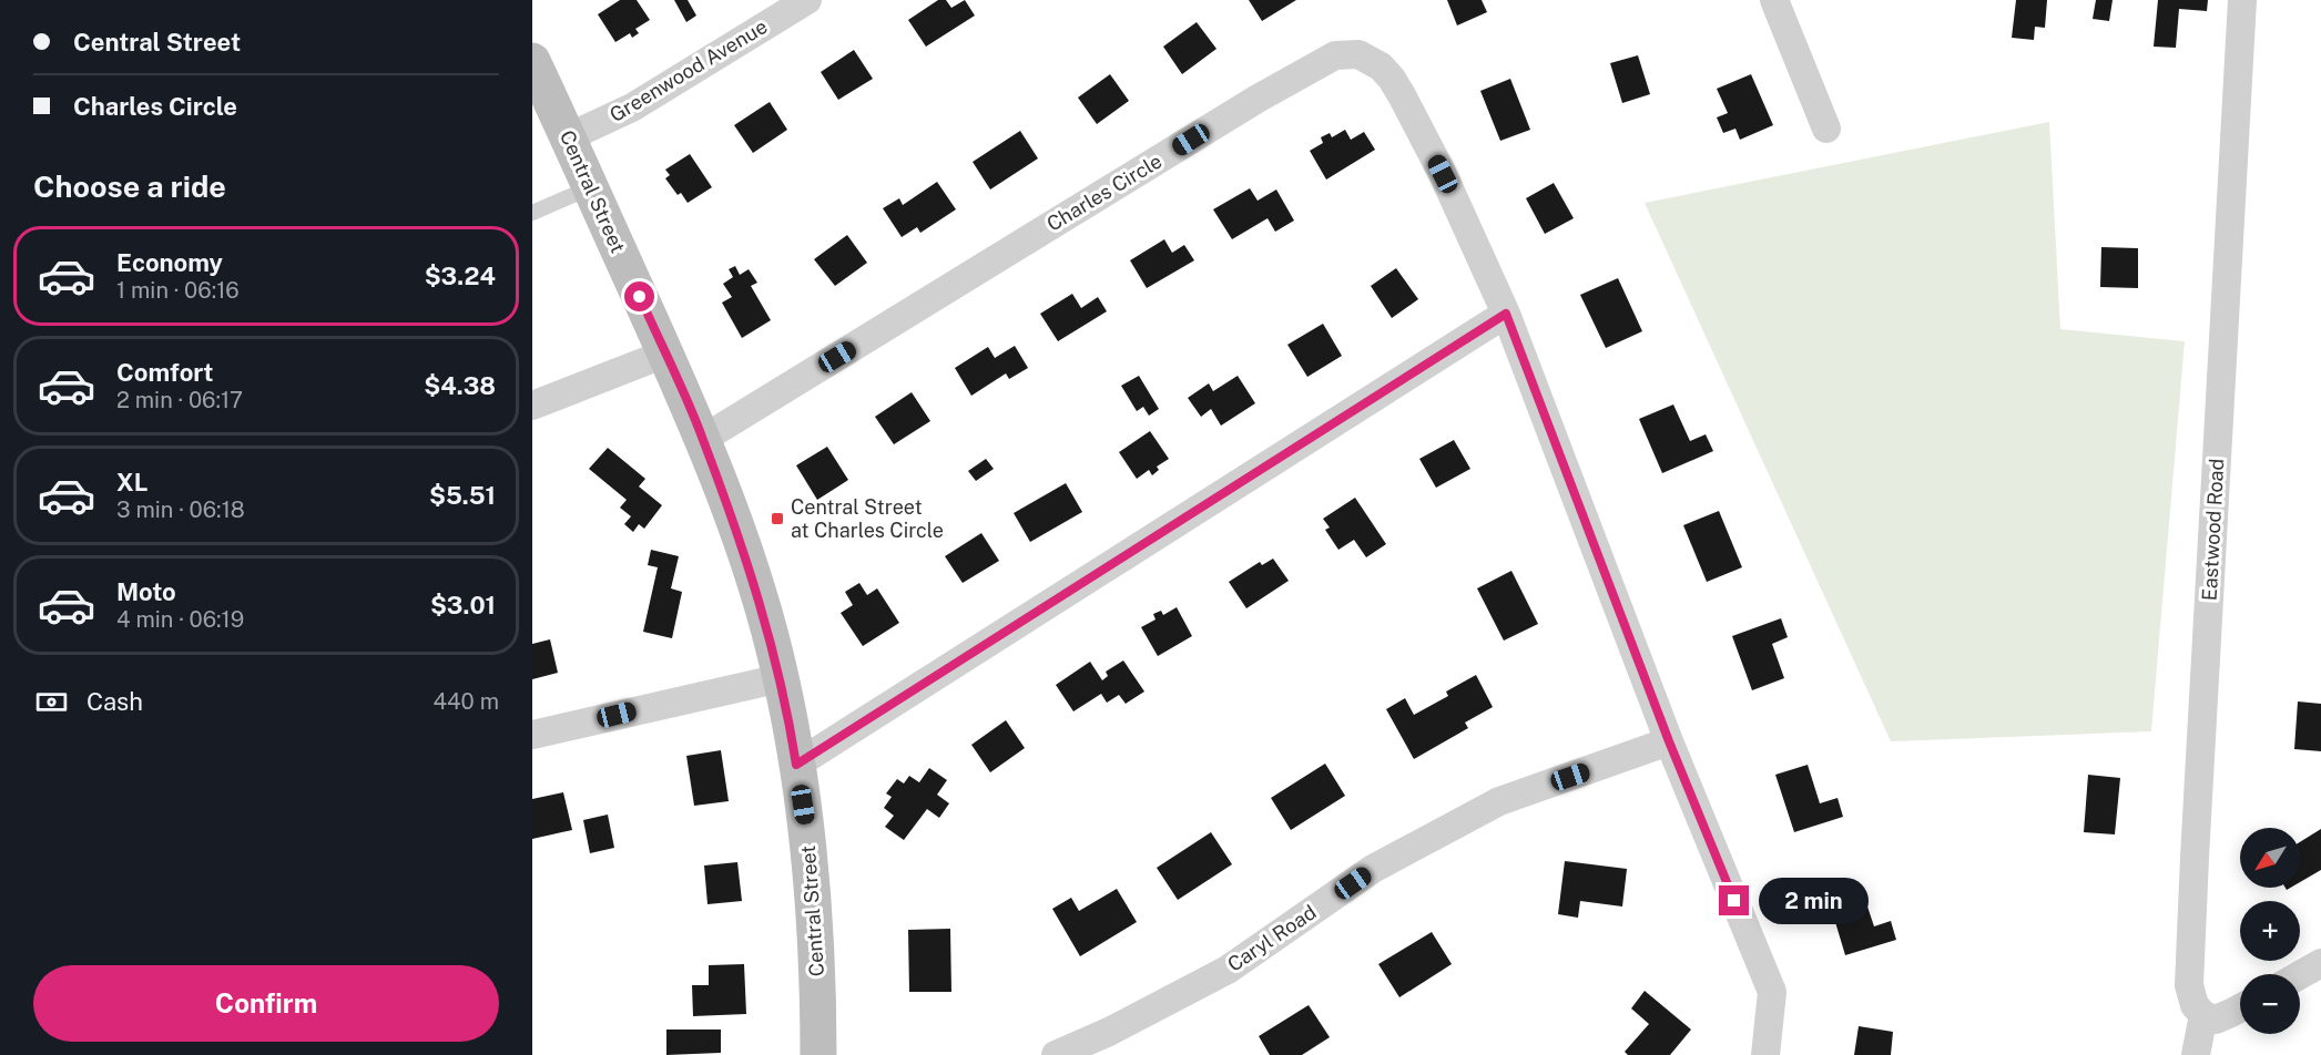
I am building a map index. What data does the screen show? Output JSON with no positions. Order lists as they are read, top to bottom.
{
  "streets": {
    "main road": ["Central Street"],
    "street": [
      "Greenwood Avenue",
      "Charles Circle",
      "Eastwood Road",
      "Caryl Road"
    ]
  },
  "crossings": [
    ["Greenwood Avenue", "Central Street"],
    ["Central Street", "Charles Circle"],
    ["Charles Circle", "Caryl Road"]
  ],
  "places": {
    "transit": ["Central Street at Charles Circle"]
  },
  "north": "bottom left",
  "page": {
    "banner": ["Central Street", "Charles Circle"],
    "heading": "Choose a ride",
    "list": [
      {
        "name": "Economy",
        "note": "1 min · 06:16",
        "value": "$3.24"
      },
      {
        "name": "Comfort",
        "note": "2 min · 06:17",
        "value": "$4.38"
      },
      {
        "name": "XL",
        "note": "3 min · 06:18",
        "value": "$5.51"
      },
      {
        "name": "Moto",
        "note": "4 min · 06:19",
        "value": "$3.01"
      }
    ],
    "pay": ["Cash", "440 m"],
    "map_buttons": ["+", "−"],
    "bubble": "2 min",
    "buttons": "Confirm"
  }
}
